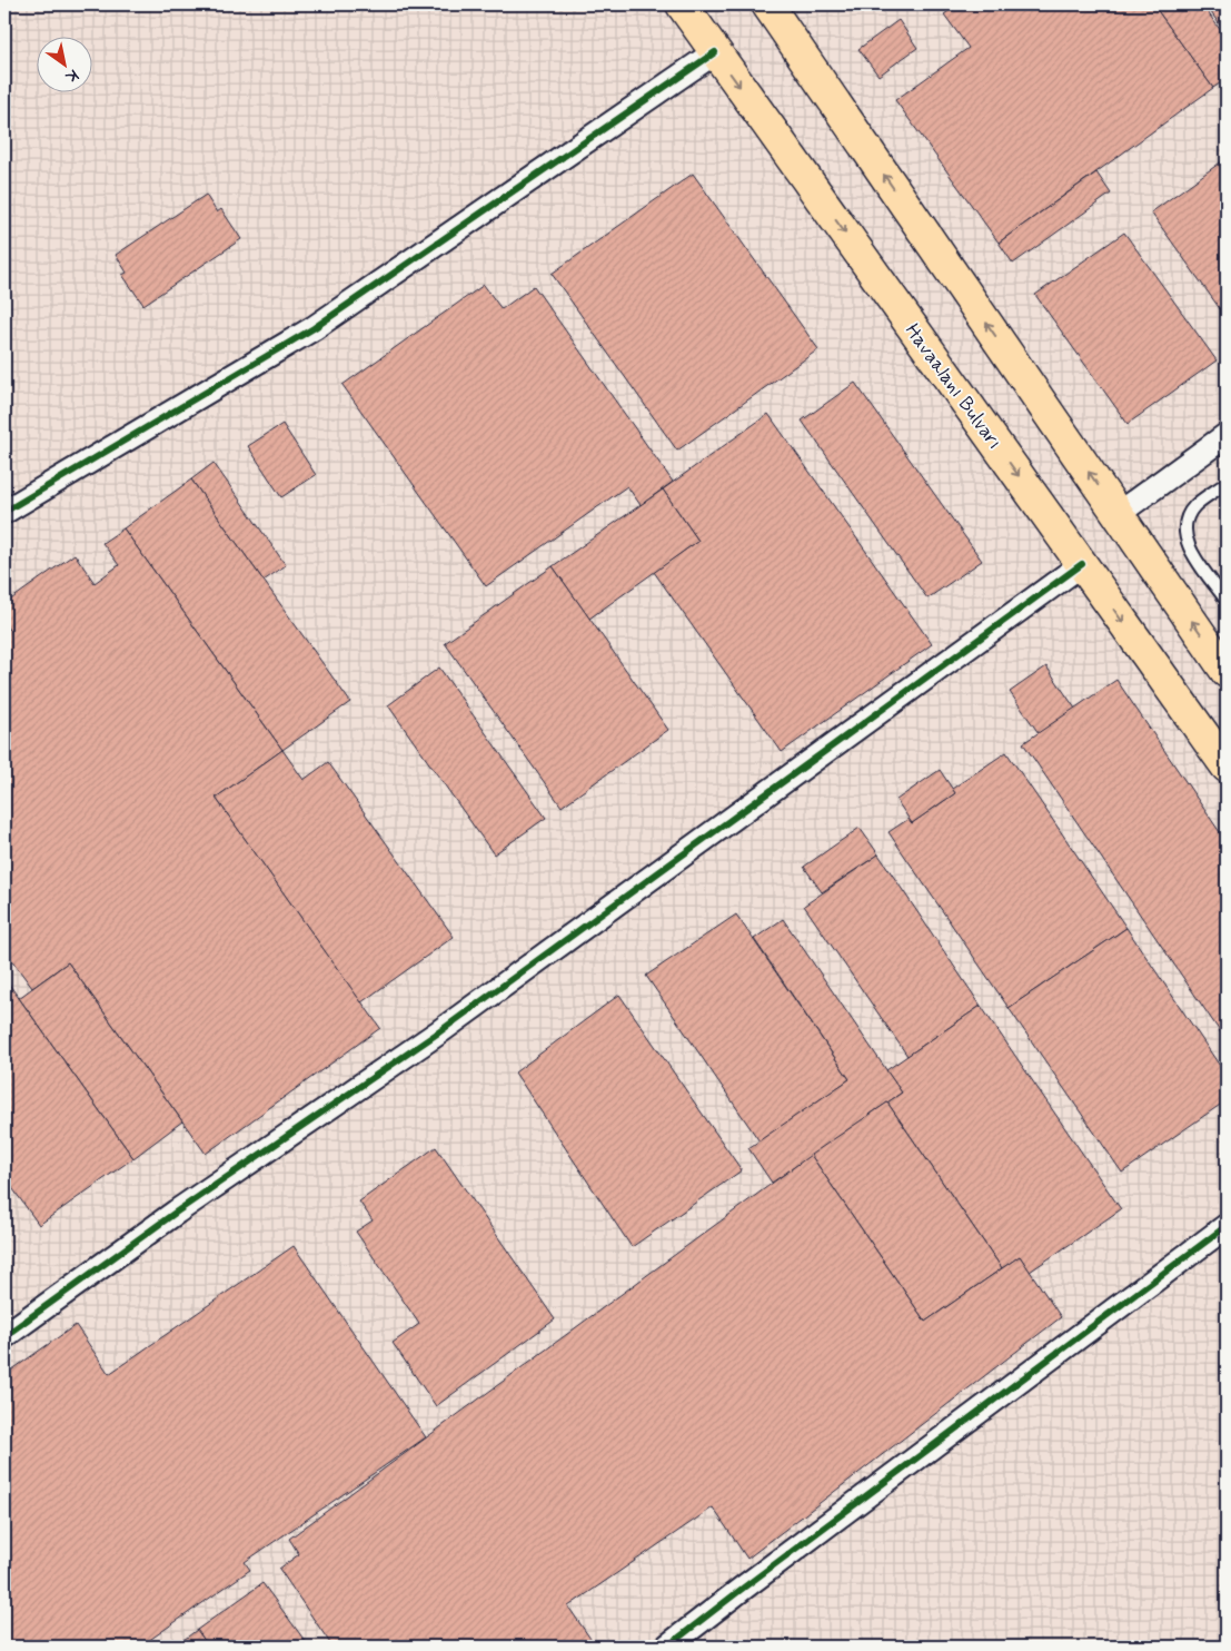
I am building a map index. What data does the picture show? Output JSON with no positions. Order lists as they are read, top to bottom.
{
  "streets": {
    "main road": ["Havaalanı Bulvarı"]
  },
  "north": "bottom right"
}
